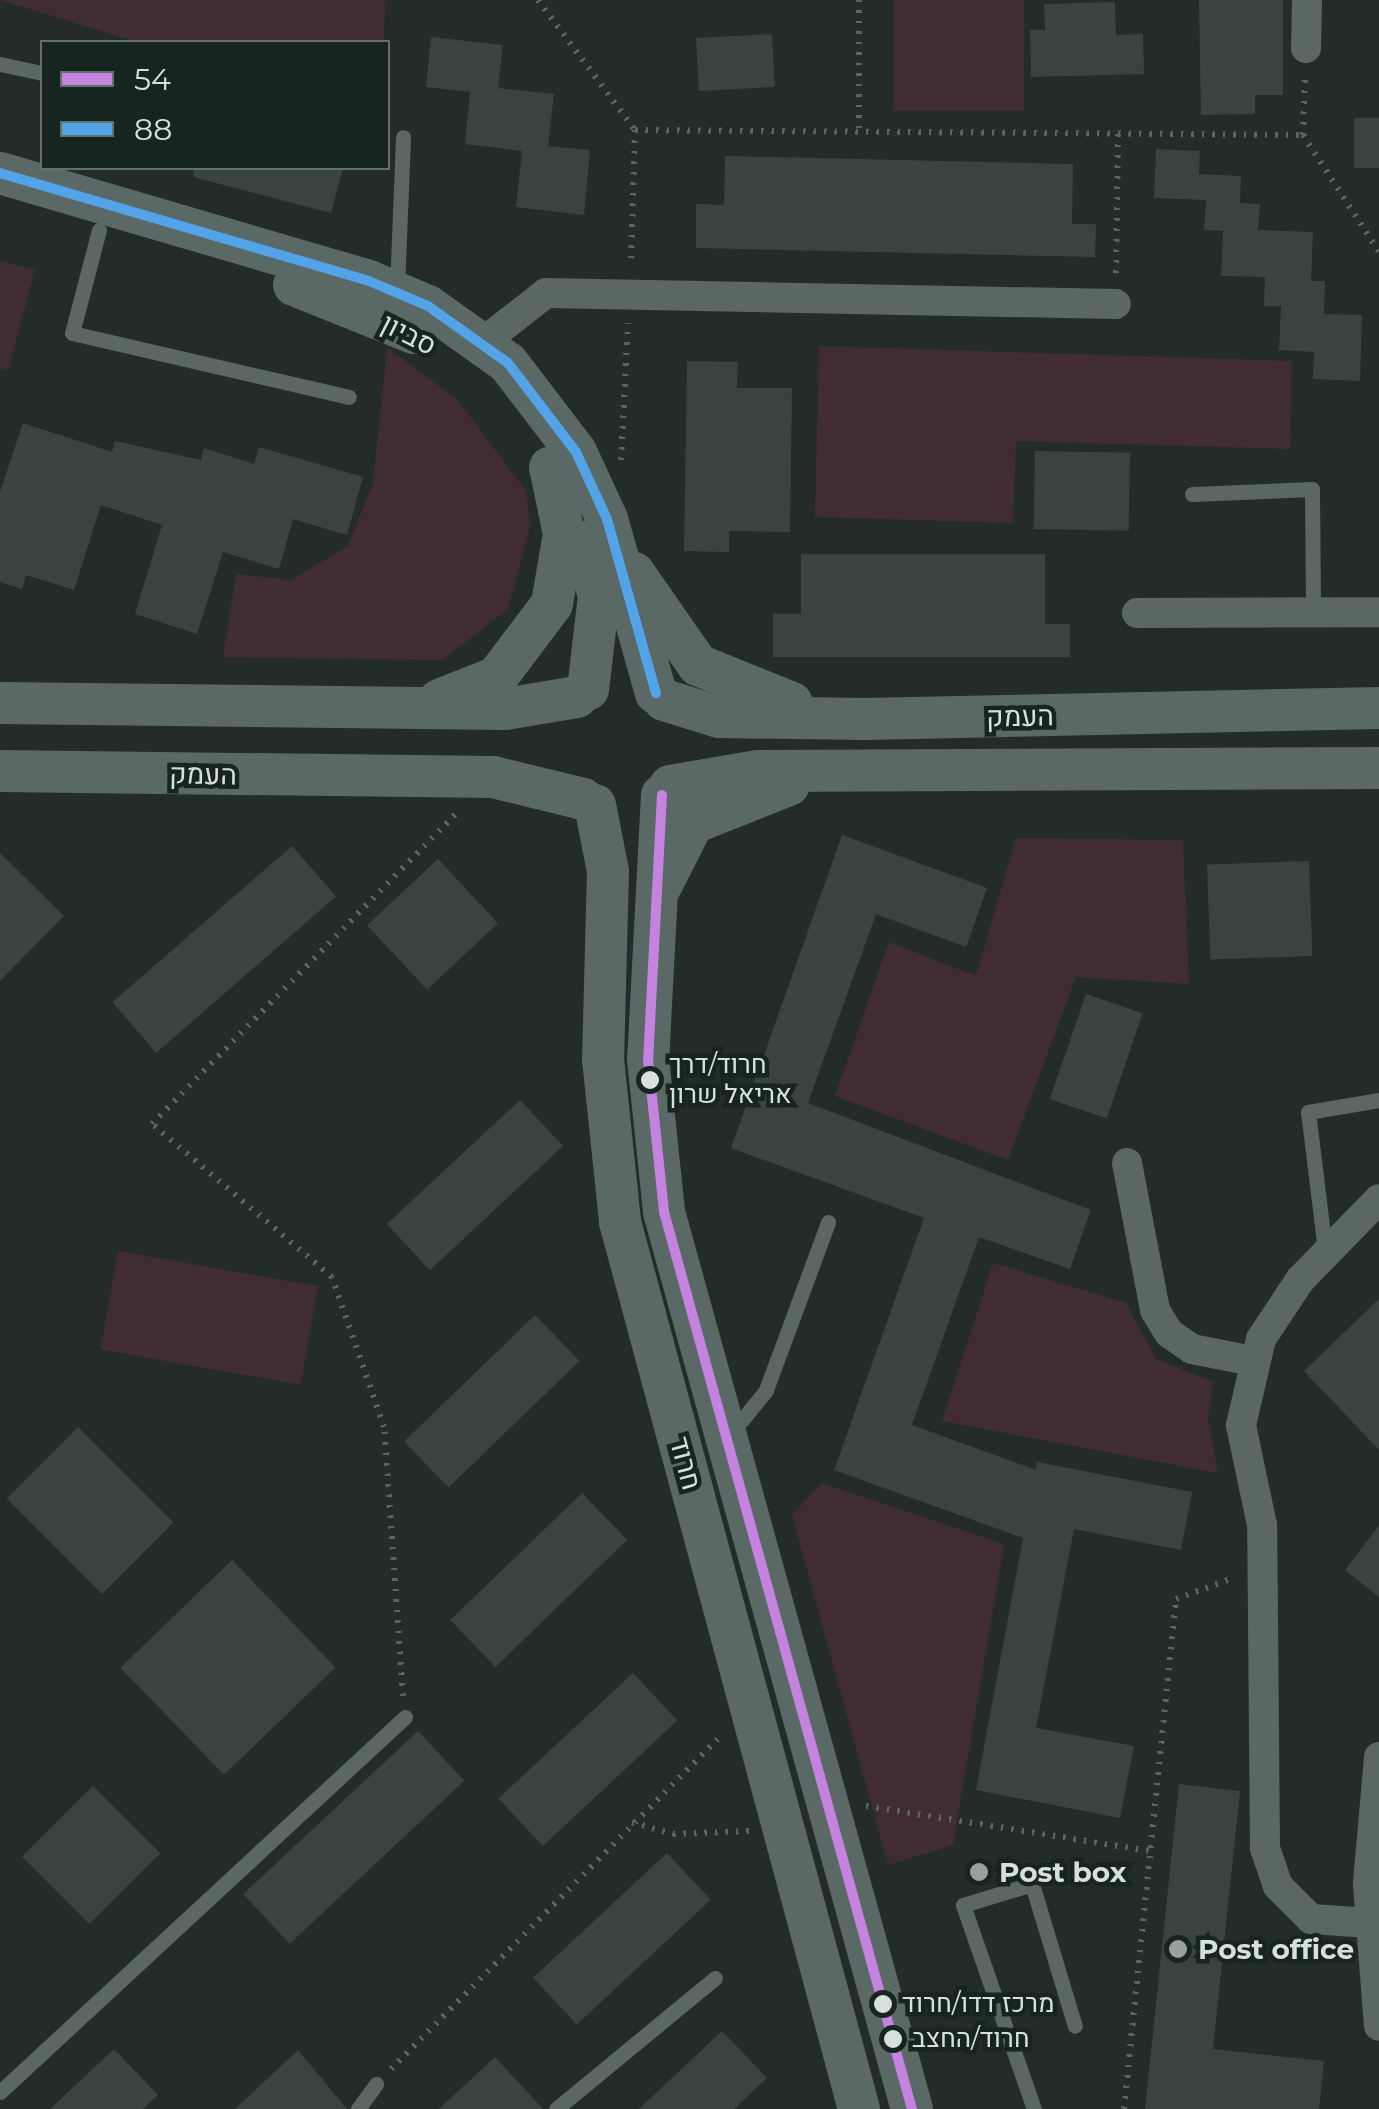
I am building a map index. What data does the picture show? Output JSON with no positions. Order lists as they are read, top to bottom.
{
  "streets": {
    "street": ["סביון", "העמק", "חרוד"]
  },
  "crossings": [
    ["סביון", "העמק"],
    ["סביון", "חרוד"],
    ["העמק", "חרוד"]
  ],
  "places": [
    "חרוד/דרך אריאל שרון",
    "Post box",
    "Post office",
    "מרכז דדו/חרוד",
    "חרוד/החצב"
  ],
  "lines": ["transit line 88", "transit line 54"],
  "legend": ["54", "88"]
}
